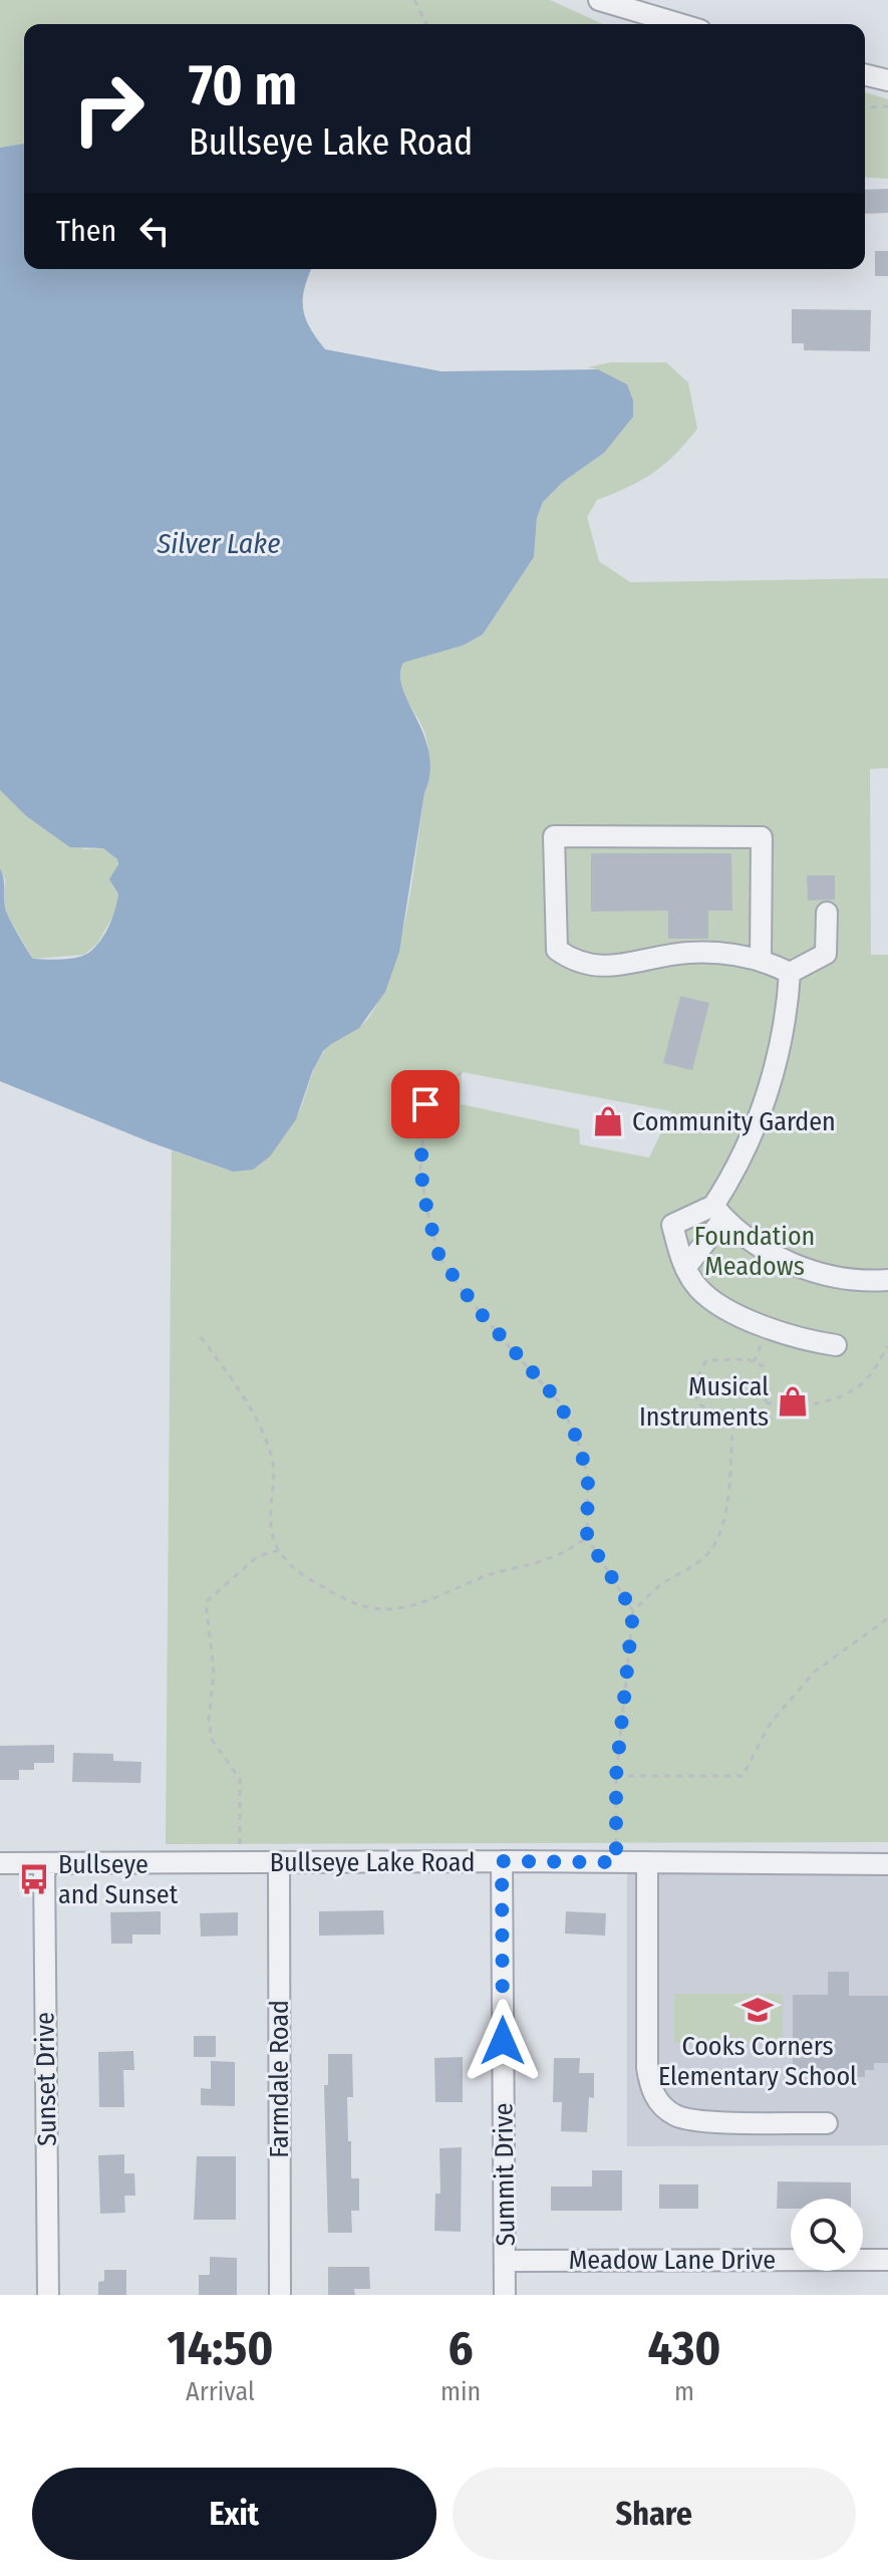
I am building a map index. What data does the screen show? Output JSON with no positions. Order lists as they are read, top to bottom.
{
  "streets": {
    "street": [
      "Bullseye Lake Road",
      "Sunset Drive",
      "Farmdale Road",
      "Summit Drive",
      "Meadow Lane Drive"
    ]
  },
  "crossings": [
    ["Bullseye Lake Road", "Sunset Drive"],
    ["Bullseye Lake Road", "Farmdale Road"],
    ["Bullseye Lake Road", "Summit Drive"],
    ["Summit Drive", "Meadow Lane Drive"]
  ],
  "water": ["Silver Lake"],
  "parks": ["Foundation Meadows"],
  "places": {
    "shop": ["Community Garden", "Musical Instruments"],
    "bus stop": ["Bullseye and Sunset"],
    "school or university": ["Cooks Corners Elementary School"]
  },
  "page": {
    "turn": ["70 m", "Bullseye Lake Road"],
    "then": "Then",
    "eta": [
      "14:50",
      "Arrival",
      "6",
      "min",
      "430",
      "m"
    ],
    "buttons": ["Exit", "Share"]
  }
}
